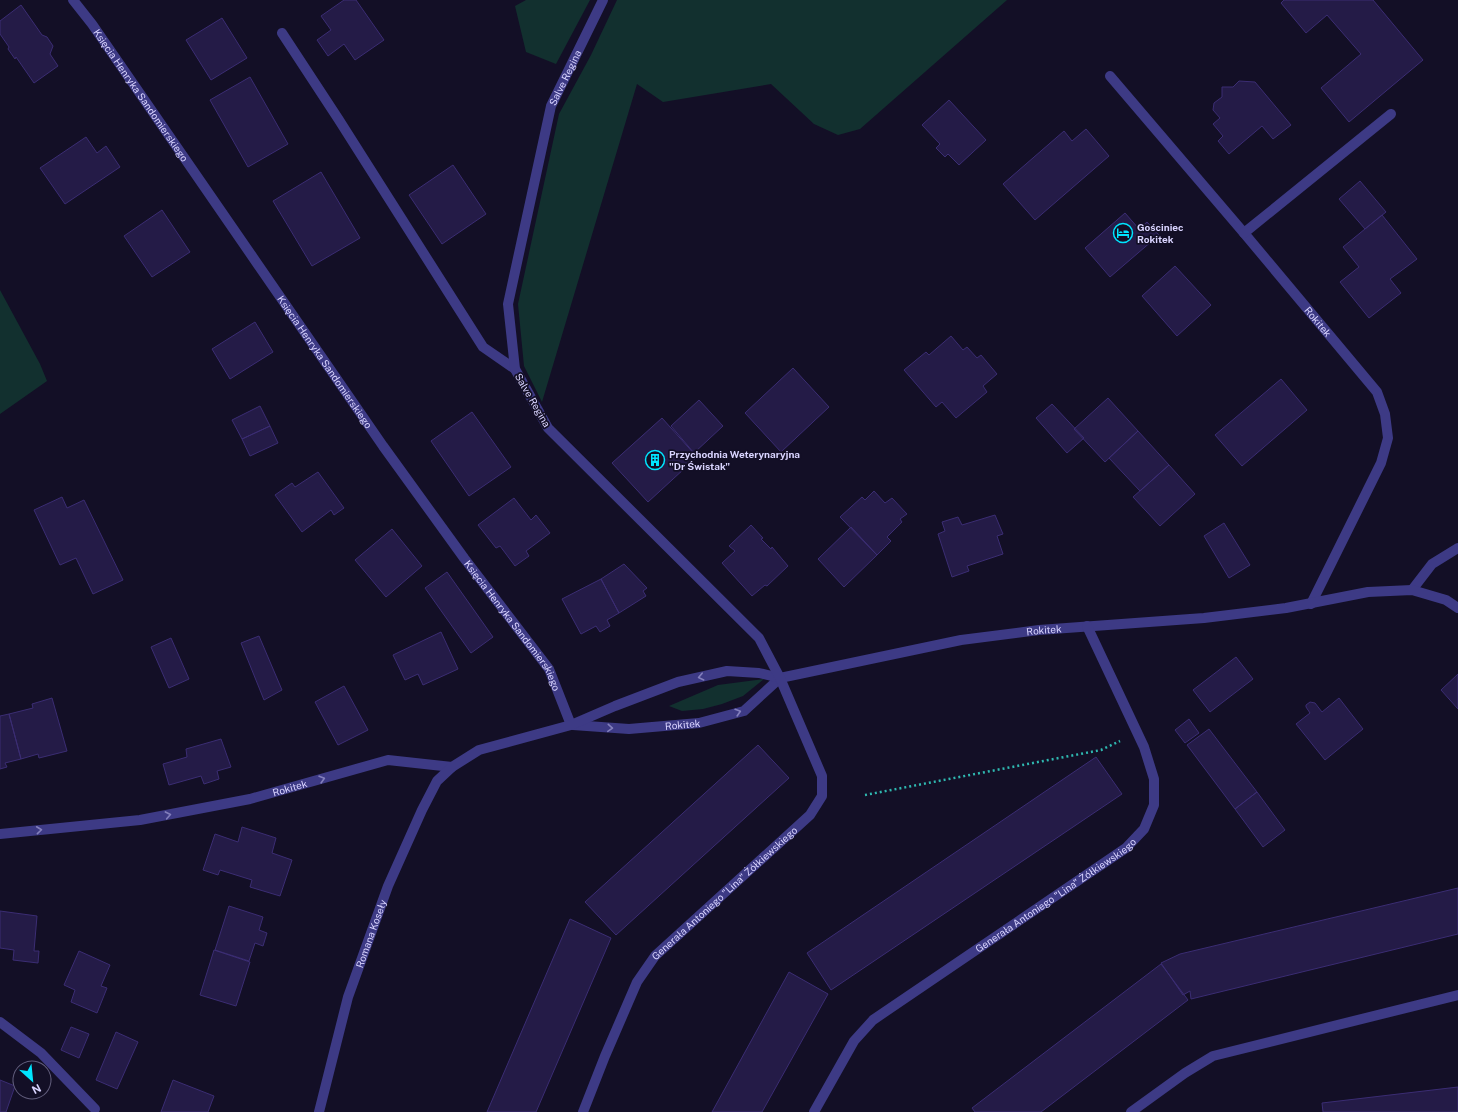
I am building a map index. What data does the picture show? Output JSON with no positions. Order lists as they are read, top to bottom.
{
  "streets": {
    "street": [
      "Salve Regina",
      "Księcia Henryka Sandomierskiego",
      "Rokitek",
      "Generała Antoniego \"Lina\" Żółkiewskiego",
      "Romana Koseły"
    ]
  },
  "crossings": [
    ["Salve Regina", "Rokitek"],
    ["Salve Regina", "Generała Antoniego \"Lina\" Żółkiewskiego"],
    ["Księcia Henryka Sandomierskiego", "Rokitek"],
    ["Rokitek", "Generała Antoniego \"Lina\" Żółkiewskiego"],
    ["Rokitek", "Romana Koseły"]
  ],
  "places": {
    "hotel": ["Gościniec Rokitek"],
    "building": ["Przychodnia Weterynaryjna \"Dr Świstak\""]
  },
  "north": "bottom right"
}
